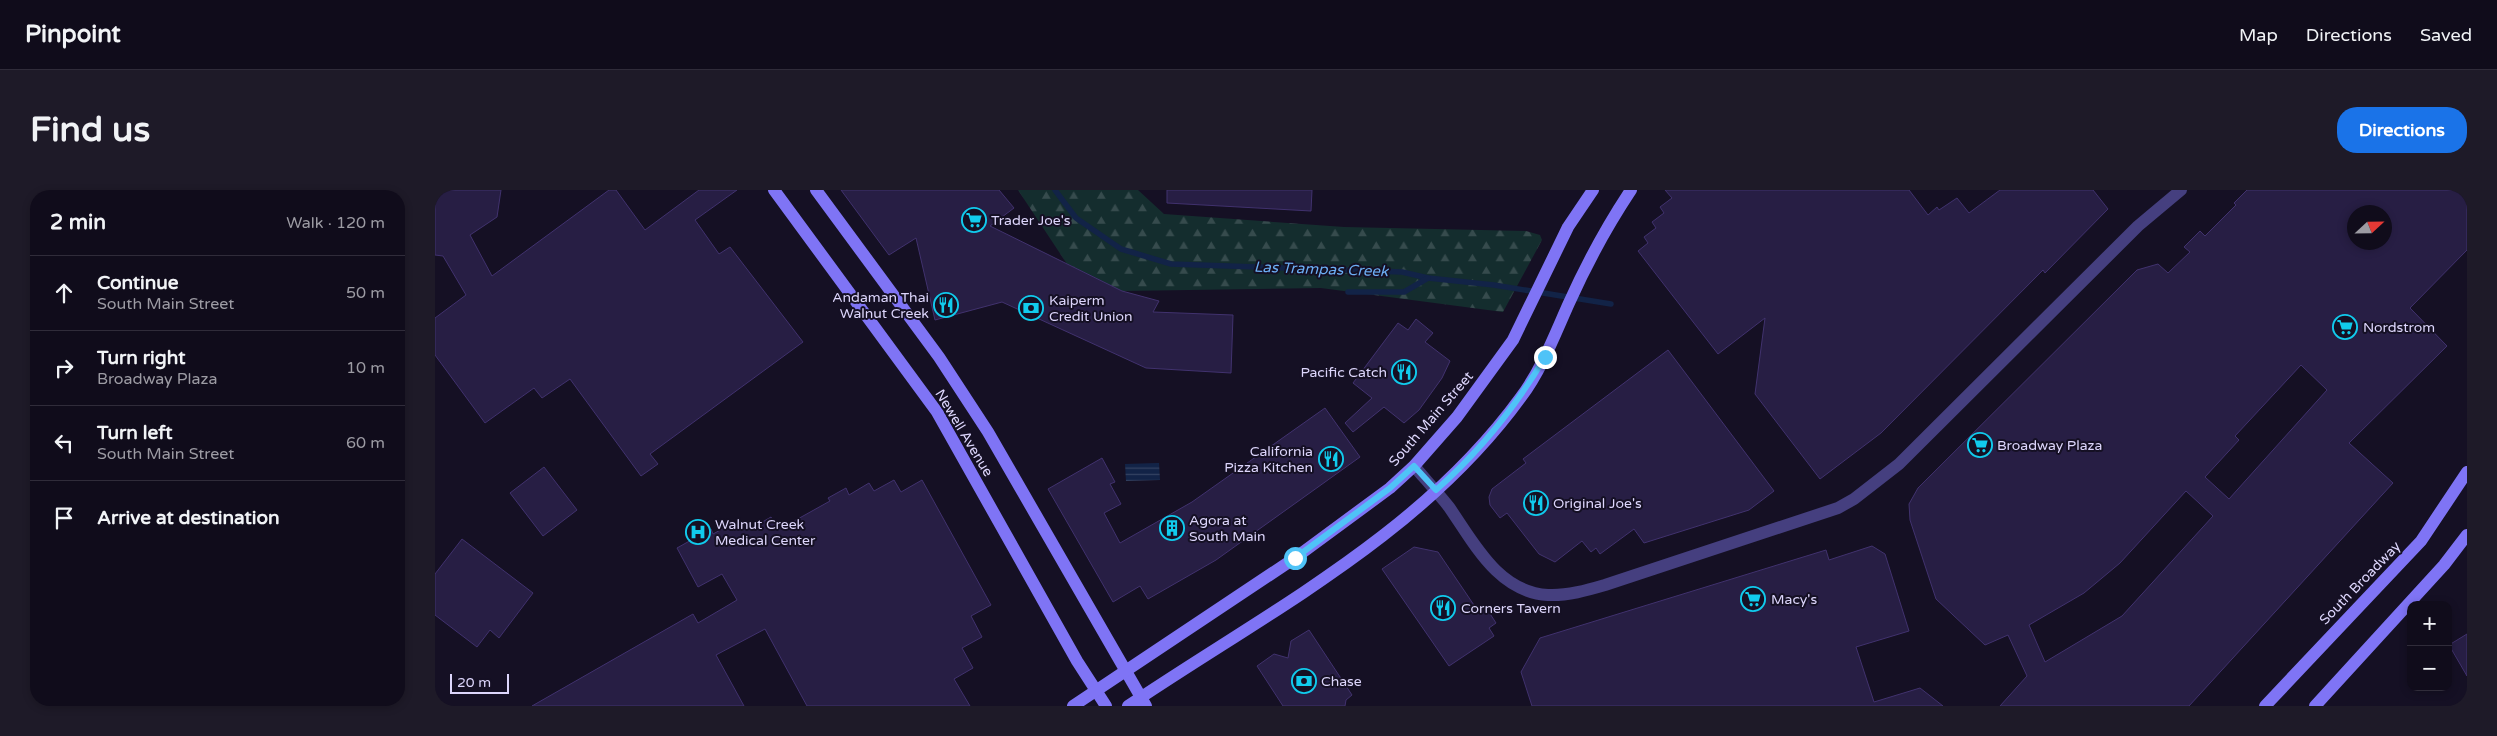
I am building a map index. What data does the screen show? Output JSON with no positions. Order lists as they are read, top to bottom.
{
  "streets": {
    "main road": ["South Main Street", "Newell Avenue", "South Broadway"]
  },
  "crossings": [
    ["South Main Street", "Newell Avenue"]
  ],
  "water": ["Las Trampas Creek"],
  "places": {
    "supermarket": [
      "Trader Joe's",
      "Nordstrom",
      "Broadway Plaza",
      "Macy's"
    ],
    "restaurant": [
      "Andaman Thai Walnut Creek",
      "Pacific Catch",
      "California Pizza Kitchen",
      "Original Joe's",
      "Corners Tavern"
    ],
    "bank": ["Kaiperm Credit Union", "Chase"],
    "building": ["Agora at South Main"],
    "hospital": ["Walnut Creek Medical Center"]
  },
  "scale_bar": "20 m",
  "north": "right",
  "page": {
    "header": "Pinpoint",
    "nav": ["Map", "Directions", "Saved"],
    "buttons": "Directions",
    "title": "Find us",
    "heading": ["2 min", "Walk · 120 m"],
    "list": [
      ["Continue", "South Main Street", "50 m"],
      ["Turn right", "Broadway Plaza", "10 m"],
      ["Turn left", "South Main Street", "60 m"],
      "Arrive at destination"
    ],
    "map_buttons": ["+", "−"],
    "scale": "20 m"
  }
}
